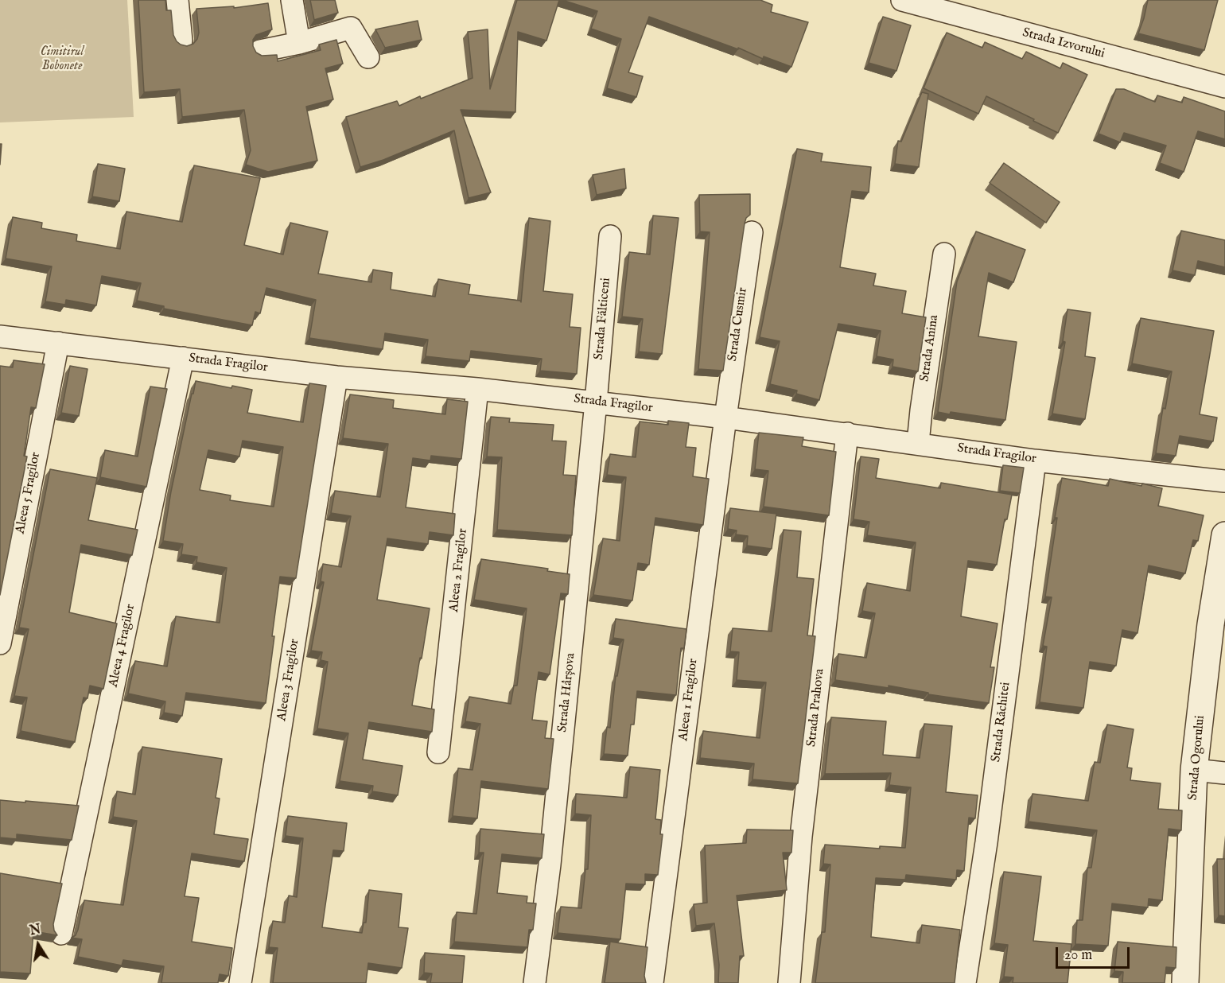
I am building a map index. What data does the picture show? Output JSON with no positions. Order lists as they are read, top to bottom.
{
  "streets": {
    "street": [
      "Strada Izvorului",
      "Strada Fălticeni",
      "Strada Cusmir",
      "Strada Anina",
      "Strada Fragilor",
      "Aleea 5 Fragilor",
      "Aleea 2 Fragilor",
      "Aleea 4 Fragilor",
      "Aleea 3 Fragilor",
      "Strada Hârșova",
      "Aleea 1 Fragilor",
      "Strada Prahova",
      "Strada Răchitei",
      "Strada Ogorului"
    ]
  },
  "crossings": [
    ["Strada Fălticeni", "Strada Fragilor"],
    ["Strada Fălticeni", "Strada Hârșova"],
    ["Strada Cusmir", "Strada Fragilor"],
    ["Strada Cusmir", "Aleea 1 Fragilor"],
    ["Strada Anina", "Strada Fragilor"],
    ["Strada Fragilor", "Aleea 5 Fragilor"],
    ["Strada Fragilor", "Aleea 2 Fragilor"],
    ["Strada Fragilor", "Aleea 4 Fragilor"],
    ["Strada Fragilor", "Aleea 3 Fragilor"],
    ["Strada Fragilor", "Strada Hârșova"],
    ["Strada Fragilor", "Aleea 1 Fragilor"],
    ["Strada Fragilor", "Strada Prahova"],
    ["Strada Fragilor", "Strada Răchitei"]
  ],
  "parks": ["Cimitirul Bobonete"],
  "scale_bar": "20 m",
  "north": "top"
}
